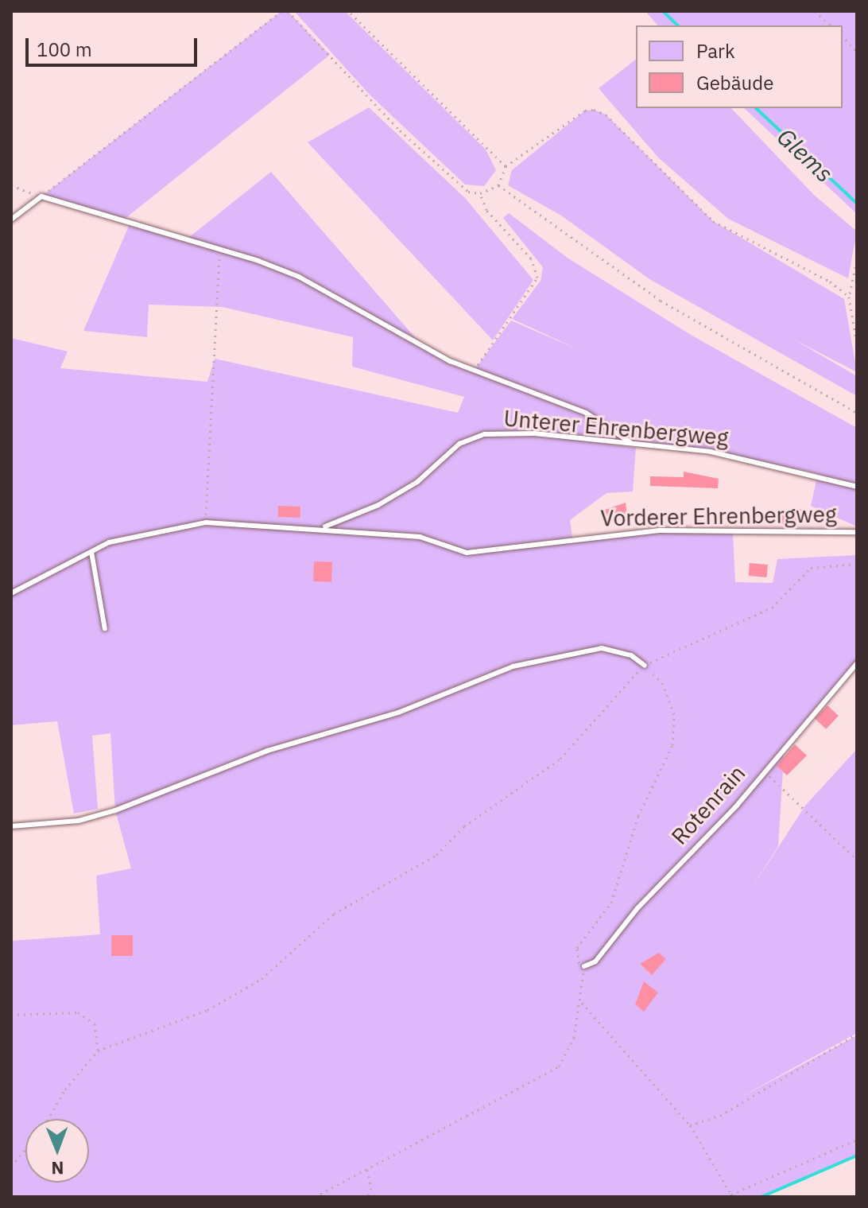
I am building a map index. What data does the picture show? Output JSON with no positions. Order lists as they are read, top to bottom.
{
  "streets": {
    "lane": ["Unterer Ehrenbergweg", "Vorderer Ehrenbergweg", "Rotenrain"]
  },
  "crossings": [
    ["Unterer Ehrenbergweg", "Vorderer Ehrenbergweg"]
  ],
  "water": ["Glems"],
  "legend": ["Park", "Gebäude"],
  "scale_bar": "100 m",
  "north": "bottom"
}
